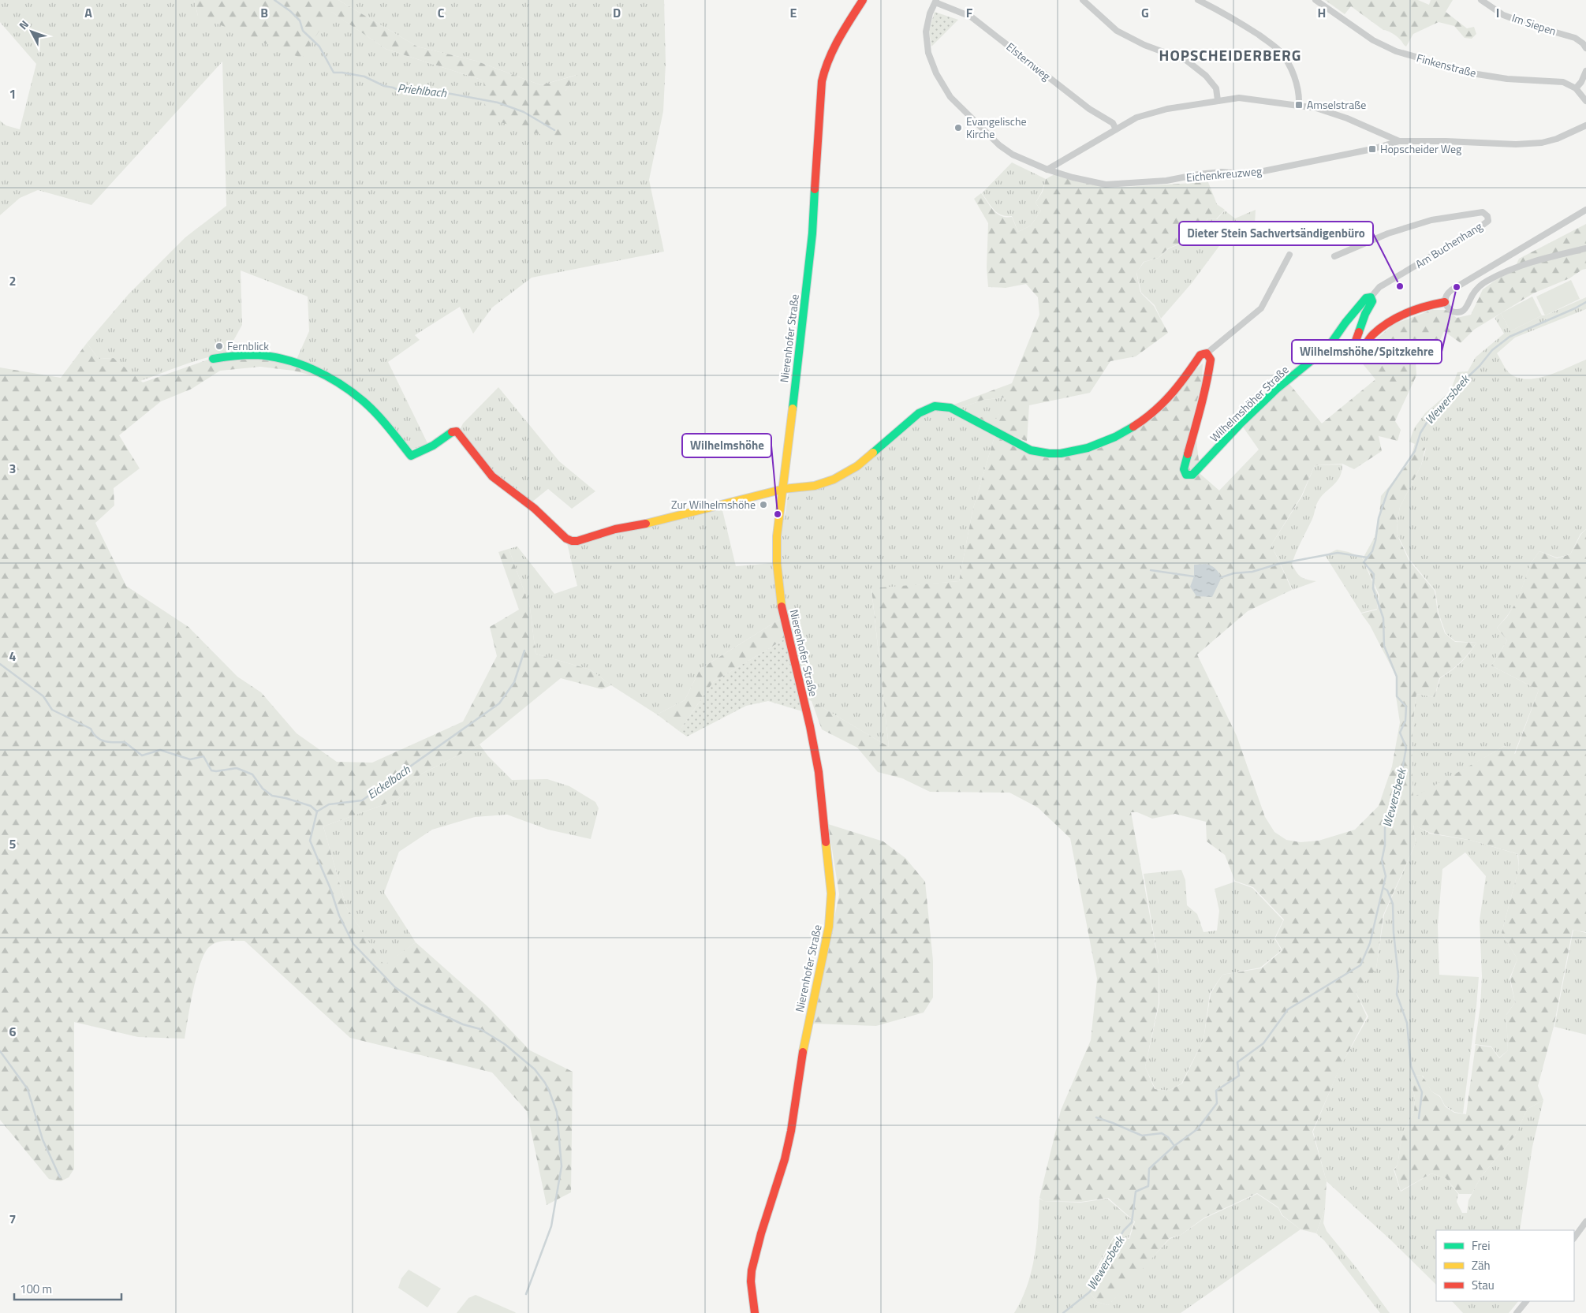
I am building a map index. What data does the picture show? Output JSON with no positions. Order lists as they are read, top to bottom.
{
  "streets": {
    "street": [
      "Im Siepen",
      "Elsternweg",
      "Finkenstraße",
      "Eichenkreuzweg",
      "Am Buchenhang",
      "Nierenhofer Straße",
      "Wilhelmshöher Straße"
    ]
  },
  "crossings": [
    ["Am Buchenhang", "Wilhelmshöher Straße"]
  ],
  "districts": ["HOPSCHEIDERBERG"],
  "water": ["Priehlbach", "Wewersbeek", "Eickelbach"],
  "places": {
    "transit": ["Amselstraße", "Hopscheider Weg"],
    "other": [
      "Evangelische Kirche",
      "Dieter Stein Sachvertsändigenbüro",
      "Wilhelmshöhe/Spitzkehre",
      "Fernblick",
      "Zur Wilhelmshöhe",
      "Wilhelmshöhe"
    ]
  },
  "legend": ["Frei", "Zäh", "Stau"],
  "scale_bar": "100 m",
  "north": "top left",
  "grid": {
    "columns": [
      "A",
      "B",
      "C",
      "D",
      "E",
      "F",
      "G",
      "H",
      "I"
    ],
    "rows": [
      "1",
      "2",
      "3",
      "4",
      "5",
      "6",
      "7"
    ]
  }
}
